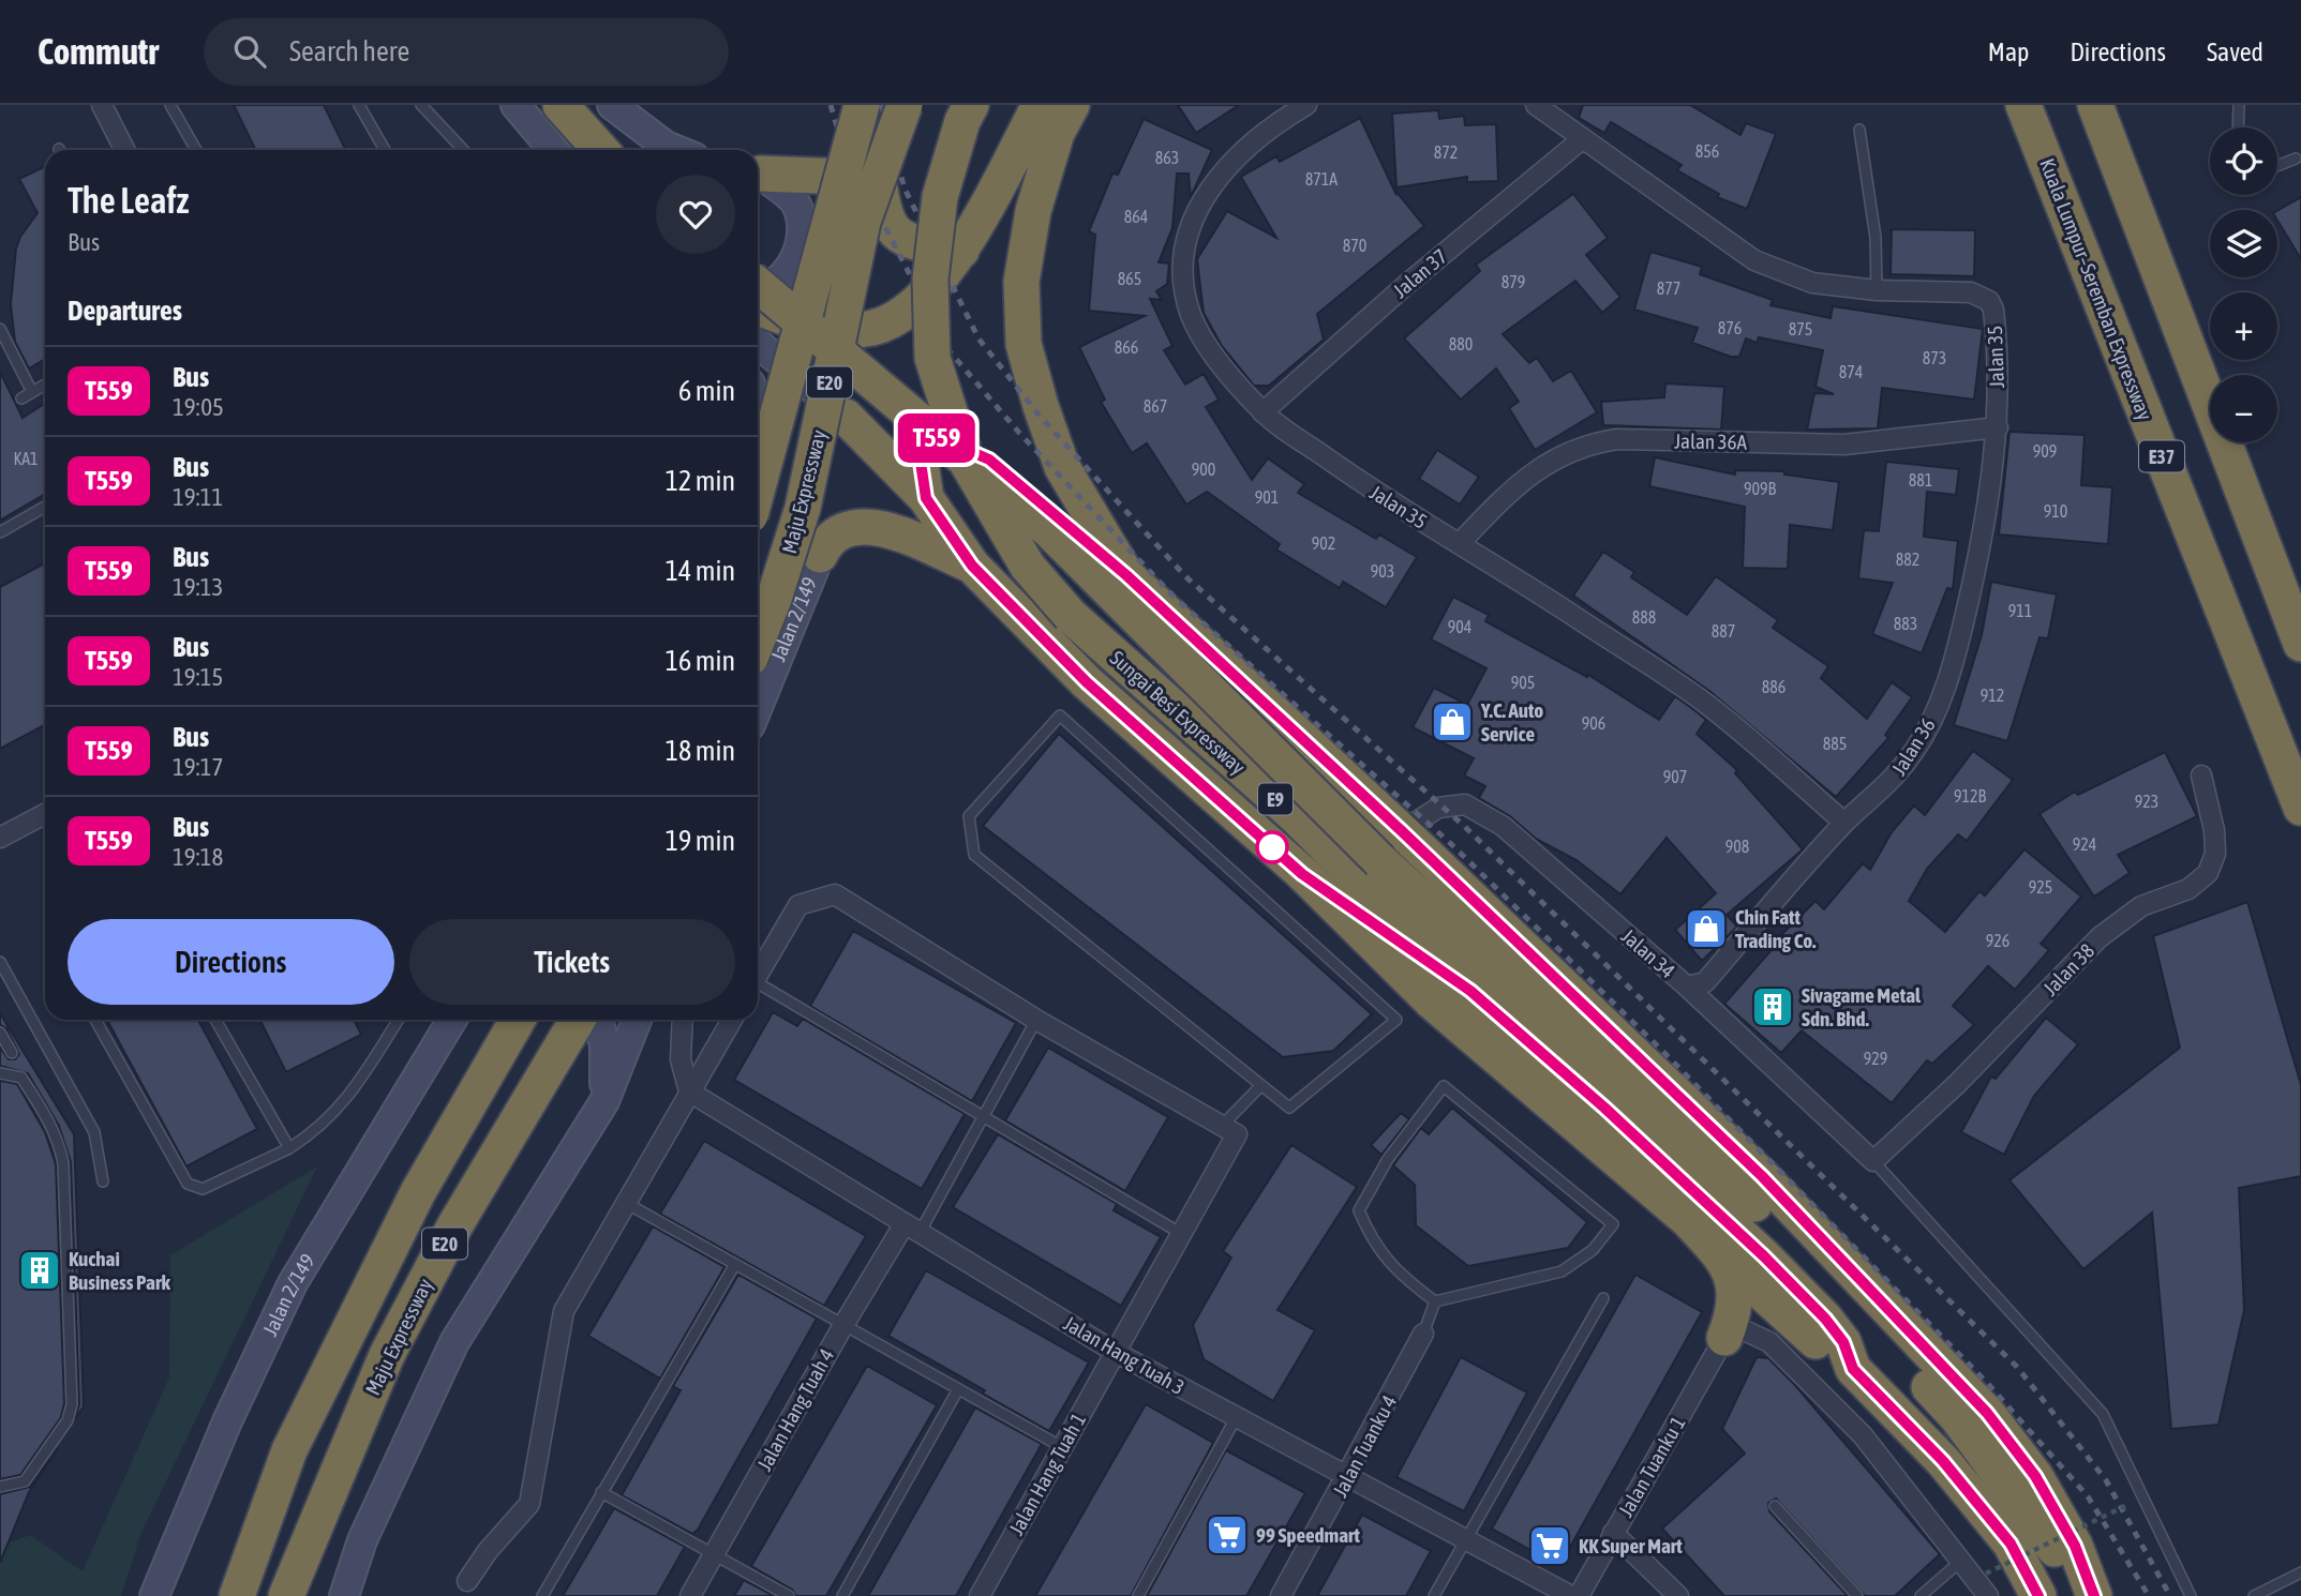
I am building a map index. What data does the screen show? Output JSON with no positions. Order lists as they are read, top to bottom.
{
  "streets": {
    "highway": [
      "Kuala Lumpur–Seremban Expressway",
      "E20",
      "E37",
      "Maju Expressway",
      "Sungai Besi Expressway",
      "E9"
    ],
    "main road": ["Jalan 2/149"],
    "street": [
      "Jalan 37",
      "Jalan 35",
      "Jalan 36A",
      "Jalan 36",
      "Jalan 34",
      "Jalan 38",
      "Jalan Hang Tuah 3",
      "Jalan Hang Tuah 4",
      "Jalan Tuanku 4",
      "Jalan Tuanku 1",
      "Jalan Hang Tuah 1"
    ]
  },
  "crossings": [
    ["Jalan 37", "Jalan 35"],
    ["Jalan 35", "Jalan 36A"],
    ["Jalan 35", "Jalan 36"],
    ["Jalan 36A", "Jalan 36"],
    ["Jalan 36", "Jalan 34"],
    ["Jalan 34", "Jalan 38"],
    ["Jalan Hang Tuah 3", "Jalan Hang Tuah 4"],
    ["Jalan Hang Tuah 3", "Jalan Tuanku 4"],
    ["Jalan Hang Tuah 3", "Jalan Hang Tuah 1"]
  ],
  "places": {
    "shop": ["Y.C. Auto Service", "Chin Fatt Trading Co."],
    "building": ["Sivagame Metal Sdn. Bhd.", "Kuchai Business Park"],
    "supermarket": ["99 Speedmart", "KK Super Mart"]
  },
  "lines": ["bus line T559"],
  "house_numbers": [
    "856",
    "872",
    "863",
    "871A",
    "864",
    "870",
    "865",
    "879",
    "877",
    "876",
    "875",
    "880",
    "866",
    "873",
    "874",
    "867",
    "909",
    "KA1",
    "900",
    "881",
    "909B",
    "901",
    "910",
    "902",
    "882",
    "903",
    "911",
    "888",
    "883",
    "904",
    "887",
    "905",
    "886",
    "912",
    "906",
    "885",
    "907",
    "912B",
    "923",
    "924",
    "908",
    "925",
    "926",
    "929"
  ],
  "page": {
    "header": "Commutr",
    "search": "Search here",
    "nav": ["Map", "Directions", "Saved"],
    "on_map": "T559",
    "map_buttons": ["+", "−"],
    "heading": [
      ["The Leafz", "Bus"],
      "Departures"
    ],
    "list": [
      {
        "mark": "T559",
        "name": "Bus",
        "note": "19:05",
        "value": "6 min"
      },
      {
        "mark": "T559",
        "name": "Bus",
        "note": "19:11",
        "value": "12 min"
      },
      {
        "mark": "T559",
        "name": "Bus",
        "note": "19:13",
        "value": "14 min"
      },
      {
        "mark": "T559",
        "name": "Bus",
        "note": "19:15",
        "value": "16 min"
      },
      {
        "mark": "T559",
        "name": "Bus",
        "note": "19:17",
        "value": "18 min"
      },
      {
        "mark": "T559",
        "name": "Bus",
        "note": "19:18",
        "value": "19 min"
      }
    ],
    "buttons": ["Directions", "Tickets"]
  }
}
